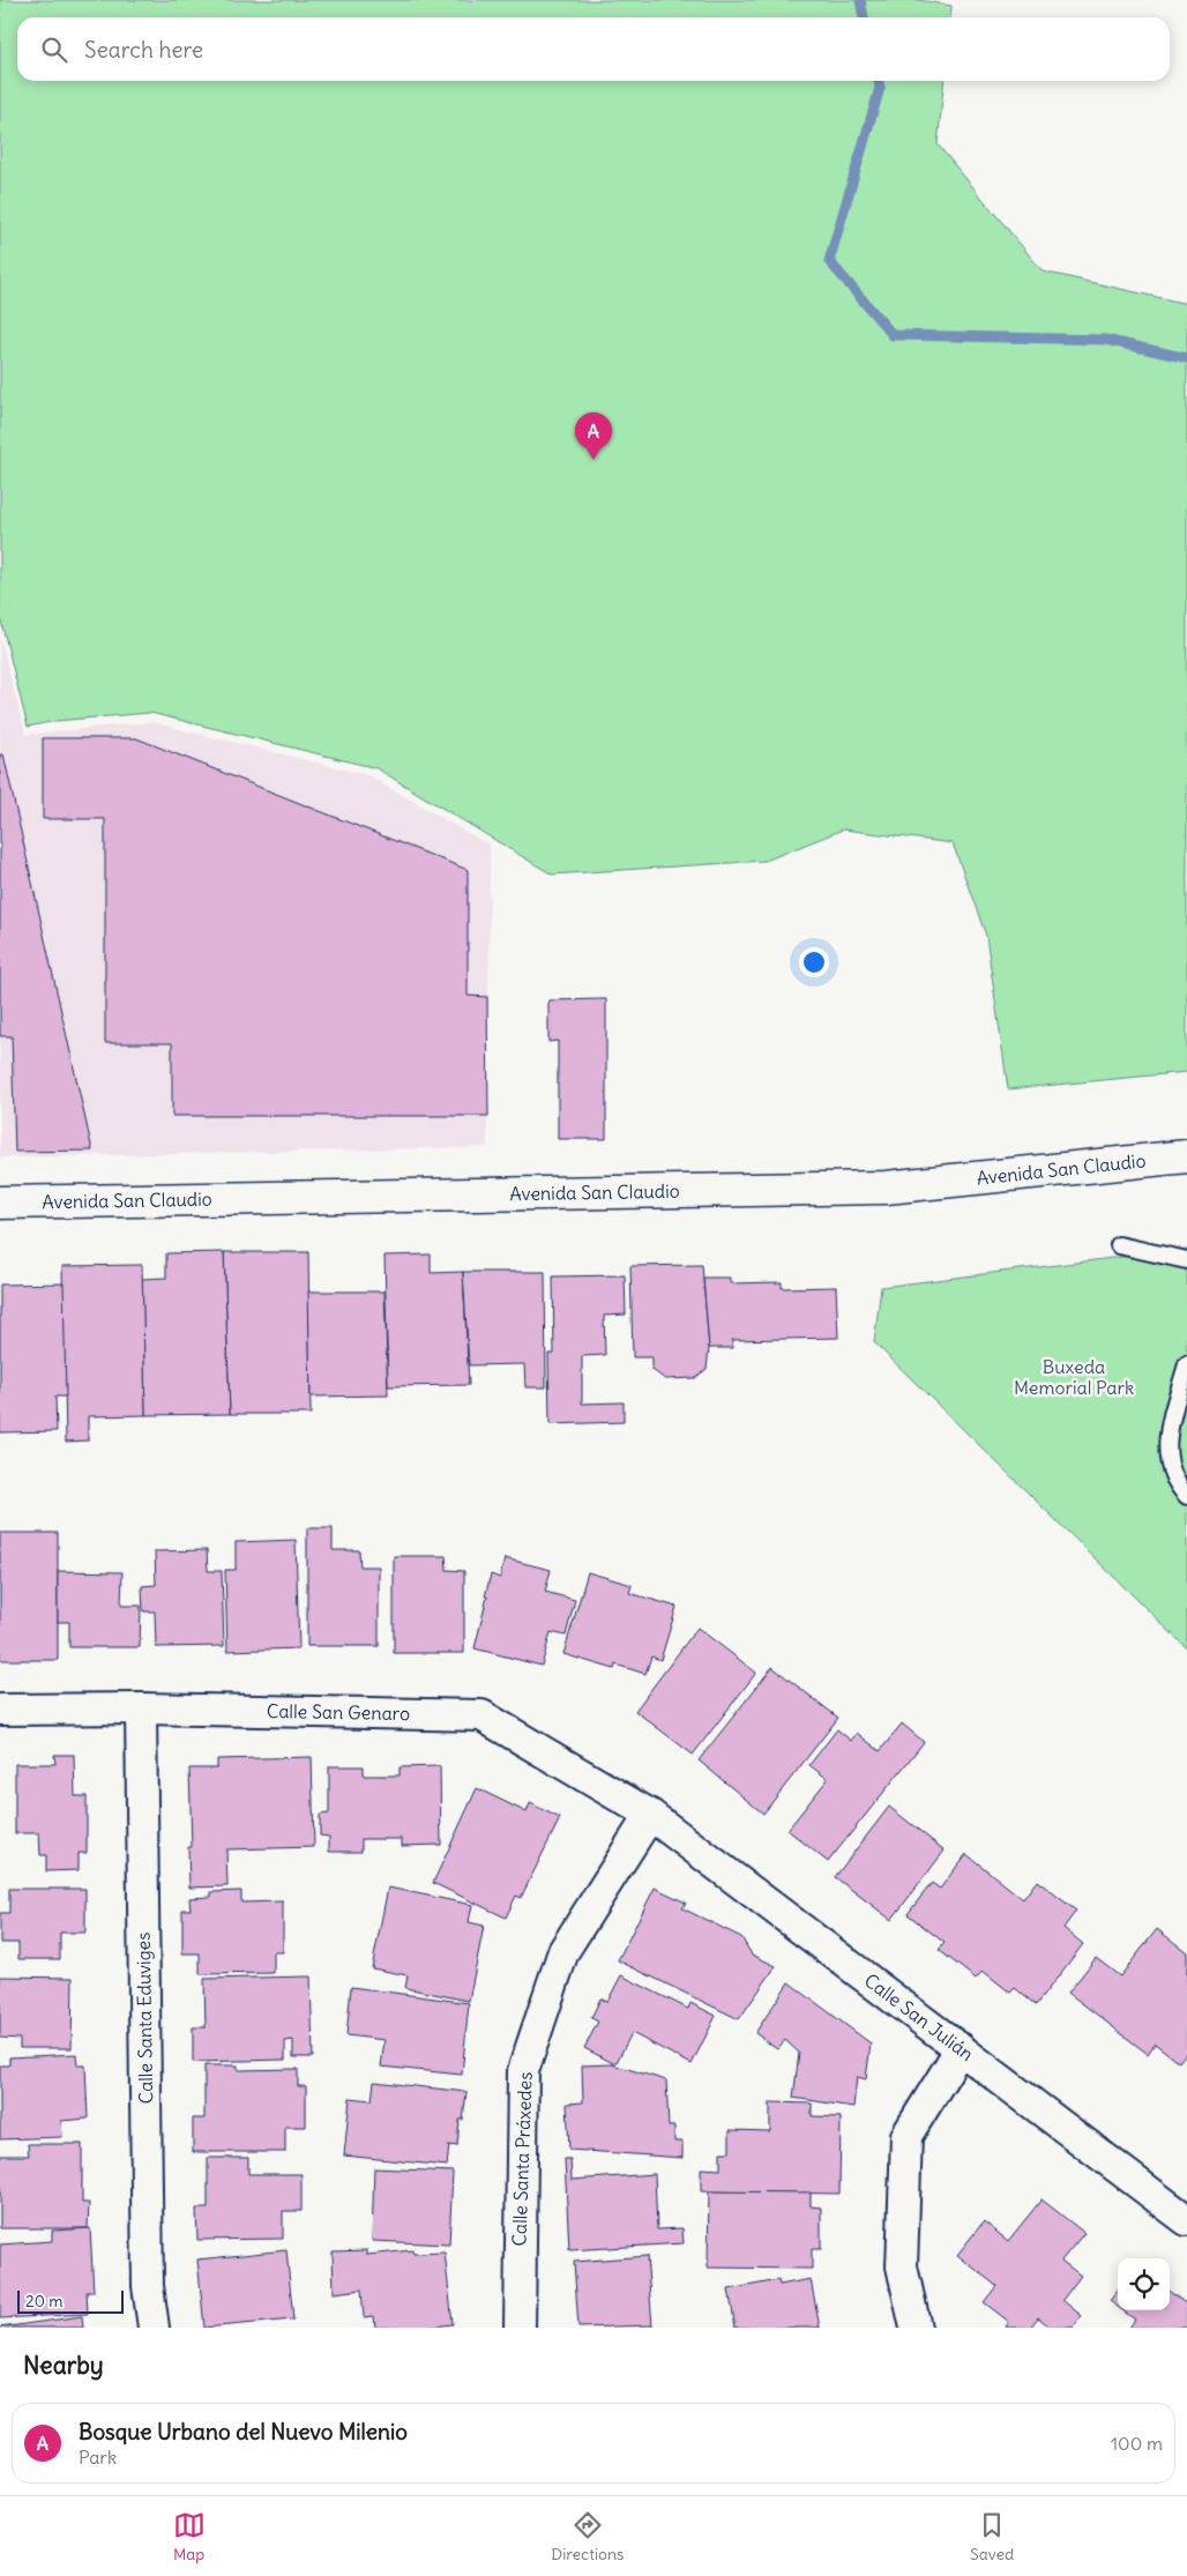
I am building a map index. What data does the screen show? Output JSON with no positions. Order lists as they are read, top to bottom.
{
  "streets": {
    "street": [
      "Avenida San Claudio",
      "Calle San Genaro",
      "Calle San Julián",
      "Calle Santa Eduviges",
      "Calle Santa Práxedes"
    ]
  },
  "crossings": [
    ["Calle San Genaro", "Calle San Julián"],
    ["Calle San Genaro", "Calle Santa Eduviges"],
    ["Calle San Genaro", "Calle Santa Práxedes"],
    ["Calle San Julián", "Calle Santa Práxedes"]
  ],
  "parks": ["Buxeda Memorial Park"],
  "scale_bar": "20 m",
  "page": {
    "search": "Search here",
    "pins": "A",
    "scale": "20 m",
    "heading": "Nearby",
    "list": [
      {
        "mark": "A",
        "name": "Bosque Urbano del Nuevo Milenio",
        "note": "Park",
        "value": "100 m"
      }
    ],
    "nav": ["Map", "Directions", "Saved"]
  }
}
